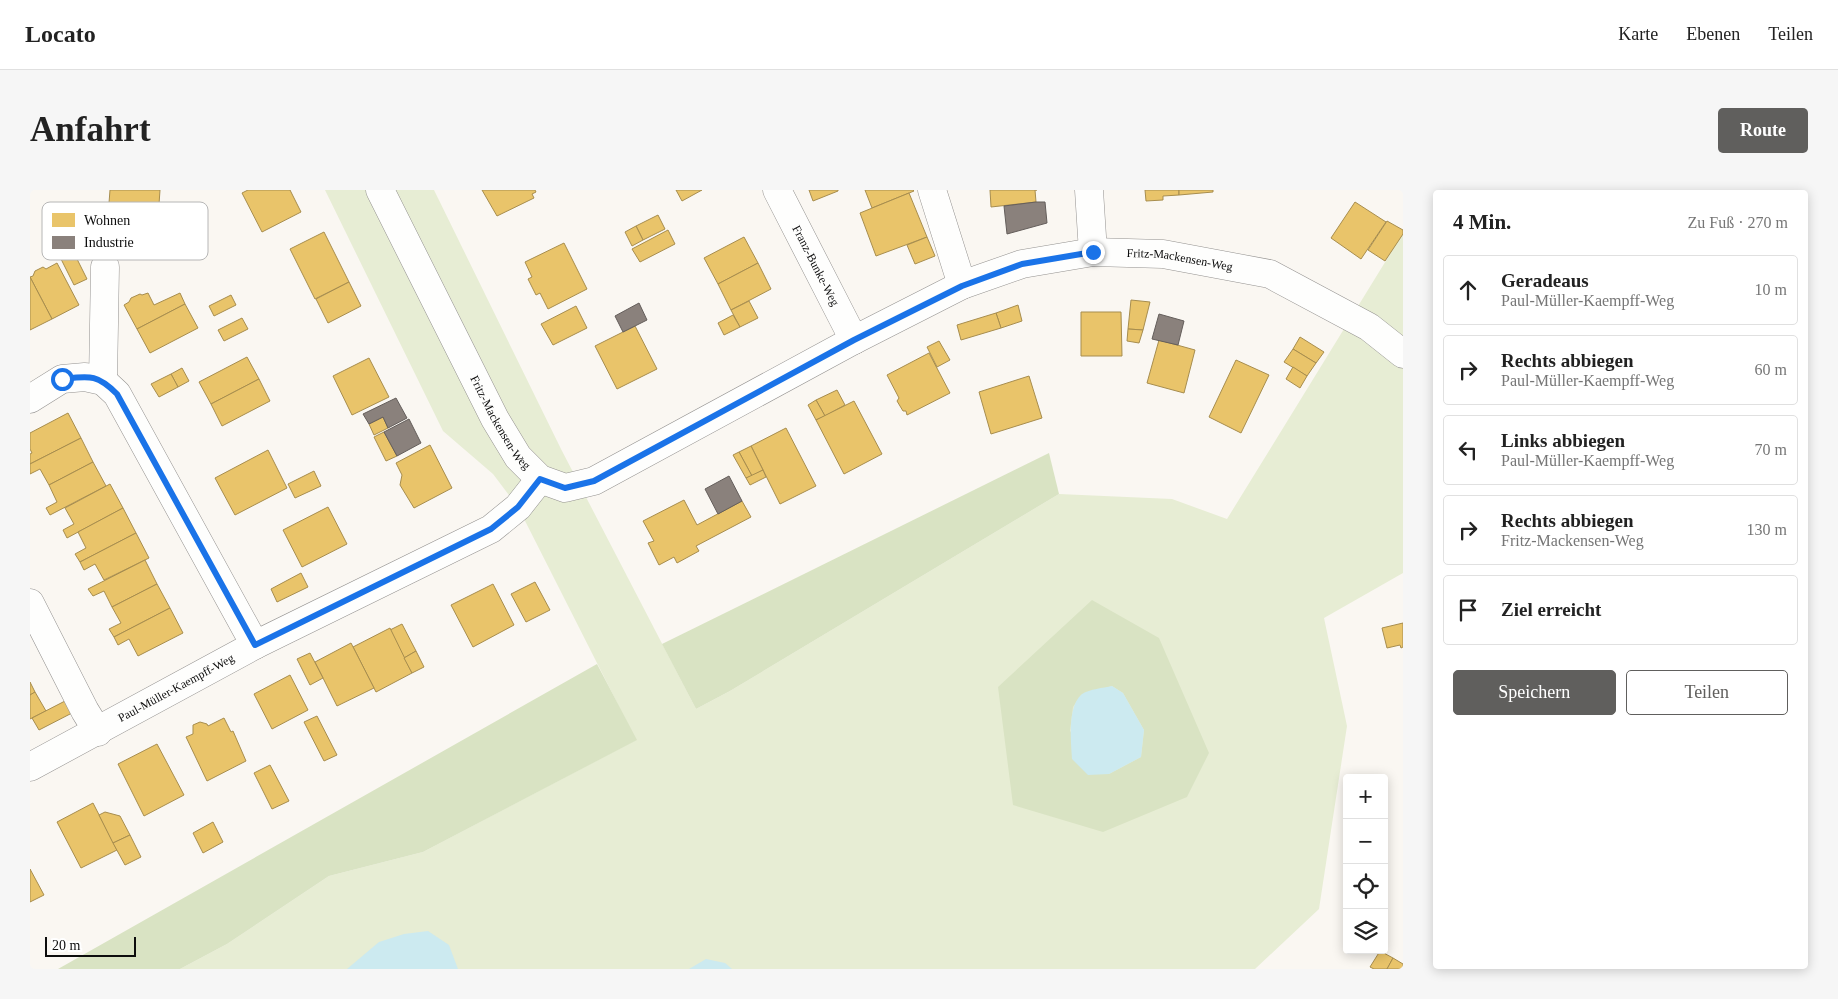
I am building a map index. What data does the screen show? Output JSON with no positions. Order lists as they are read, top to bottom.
{
  "streets": {
    "street": ["Fritz-Mackensen-Weg", "Franz-Bunke-Weg", "Paul-Müller-Kaempff-Weg"]
  },
  "crossings": [
    ["Fritz-Mackensen-Weg", "Franz-Bunke-Weg"],
    ["Fritz-Mackensen-Weg", "Paul-Müller-Kaempff-Weg"]
  ],
  "legend": ["Wohnen", "Industrie"],
  "scale_bar": "20 m",
  "page": {
    "header": "Locato",
    "nav": ["Karte", "Ebenen", "Teilen"],
    "buttons": [
      "Route",
      ["Speichern", "Teilen"]
    ],
    "title": "Anfahrt",
    "heading": ["4 Min.", "Zu Fuß · 270 m"],
    "list": [
      ["Geradeaus", "Paul-Müller-Kaempff-Weg", "10 m"],
      ["Rechts abbiegen", "Paul-Müller-Kaempff-Weg", "60 m"],
      ["Links abbiegen", "Paul-Müller-Kaempff-Weg", "70 m"],
      ["Rechts abbiegen", "Fritz-Mackensen-Weg", "130 m"],
      "Ziel erreicht"
    ],
    "map_buttons": ["+", "−"],
    "scale": "20 m"
  }
}
